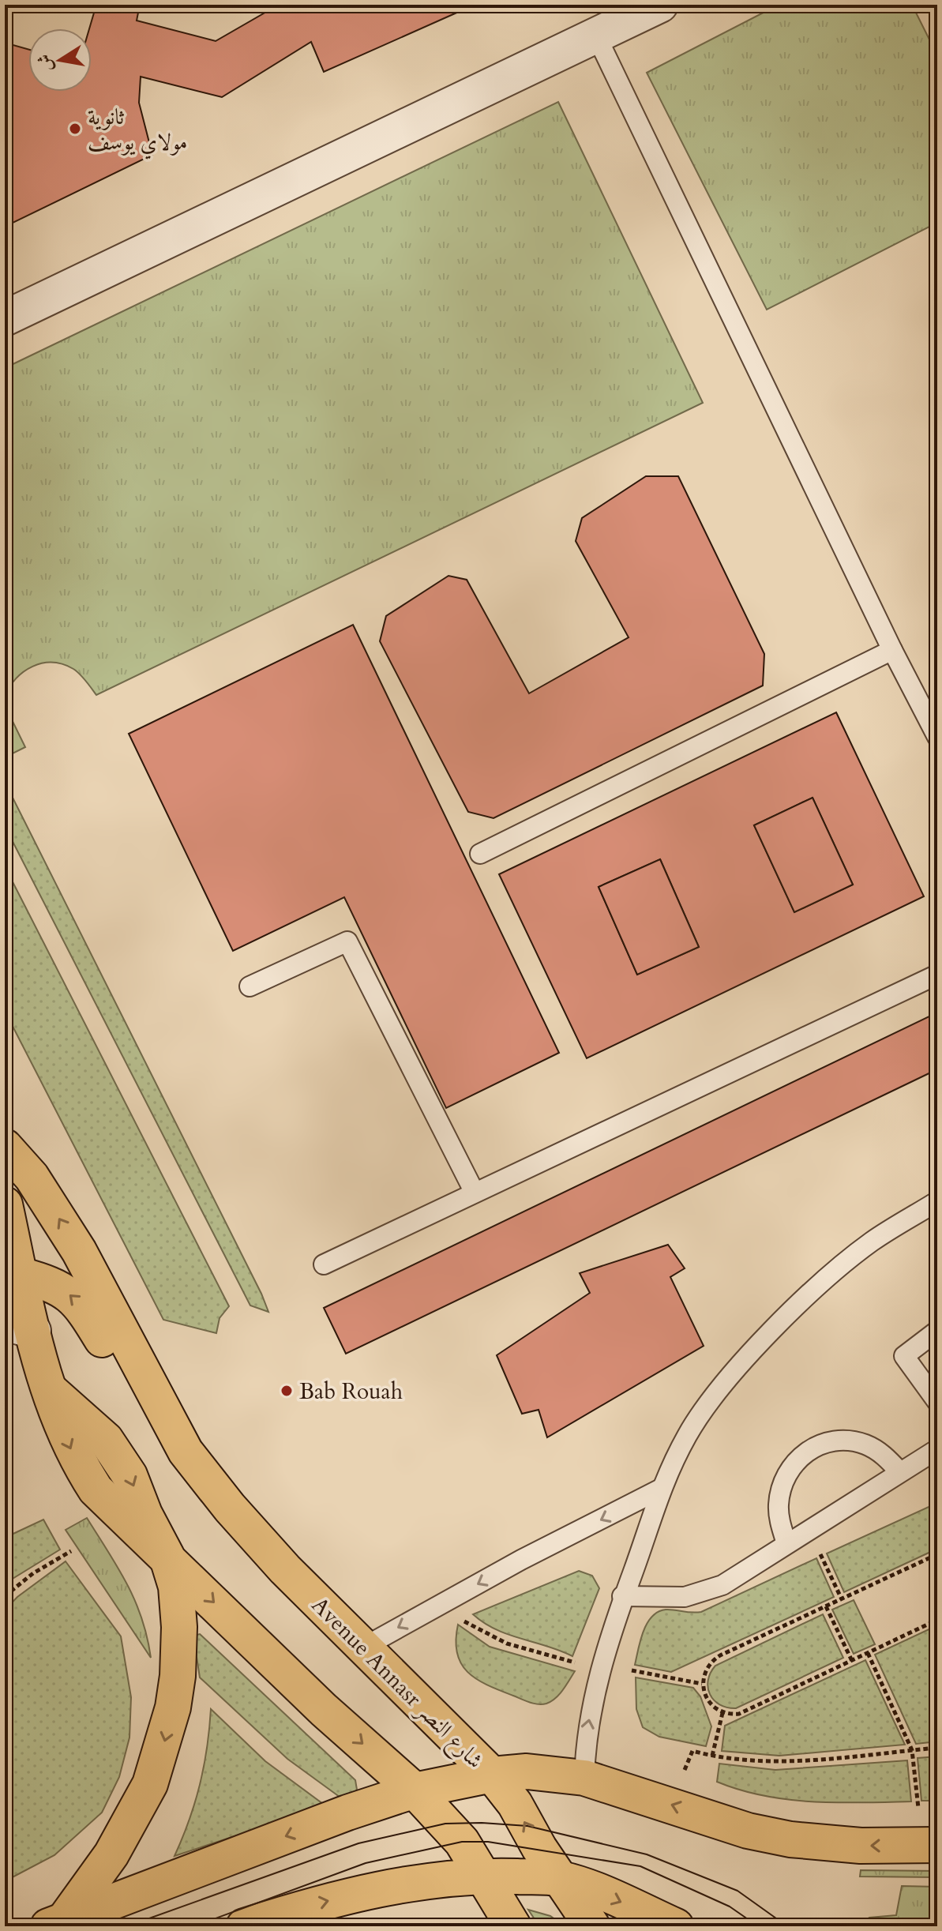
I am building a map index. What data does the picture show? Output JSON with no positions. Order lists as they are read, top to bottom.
{
  "streets": {
    "main road": ["Avenue Annasr شارع النصر"]
  },
  "places": ["ثانوية مولاي يوسف", "Bab Rouah"],
  "north": "left"
}
